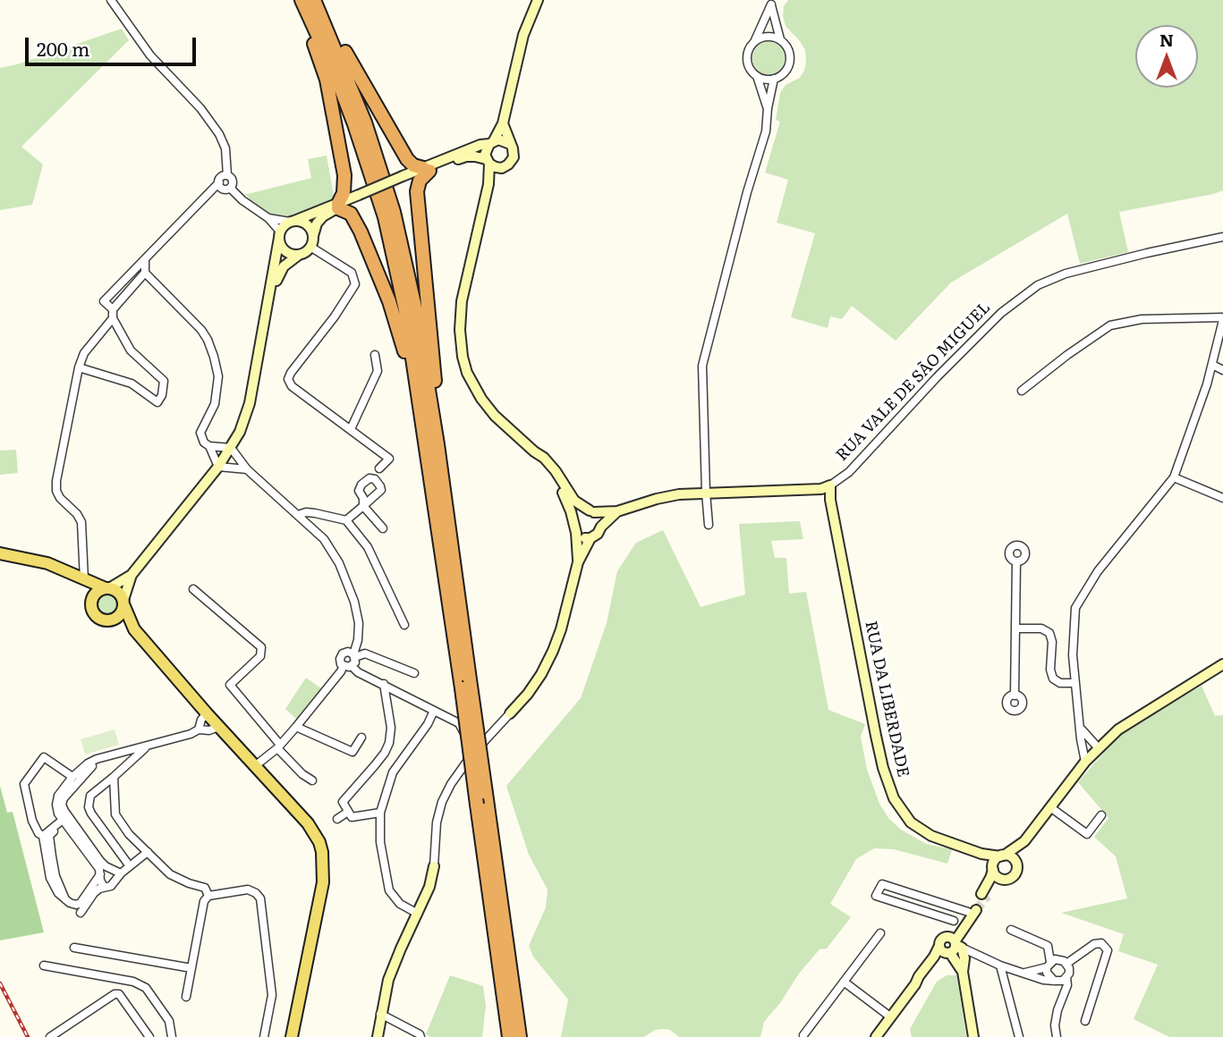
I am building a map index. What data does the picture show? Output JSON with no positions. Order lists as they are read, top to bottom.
{
  "streets": {
    "street": ["RUA VALE DE SÃO MIGUEL", "RUA DA LIBERDADE"]
  },
  "crossings": [
    ["RUA VALE DE SÃO MIGUEL", "RUA DA LIBERDADE"]
  ],
  "scale_bar": "200 m",
  "north": "top"
}
